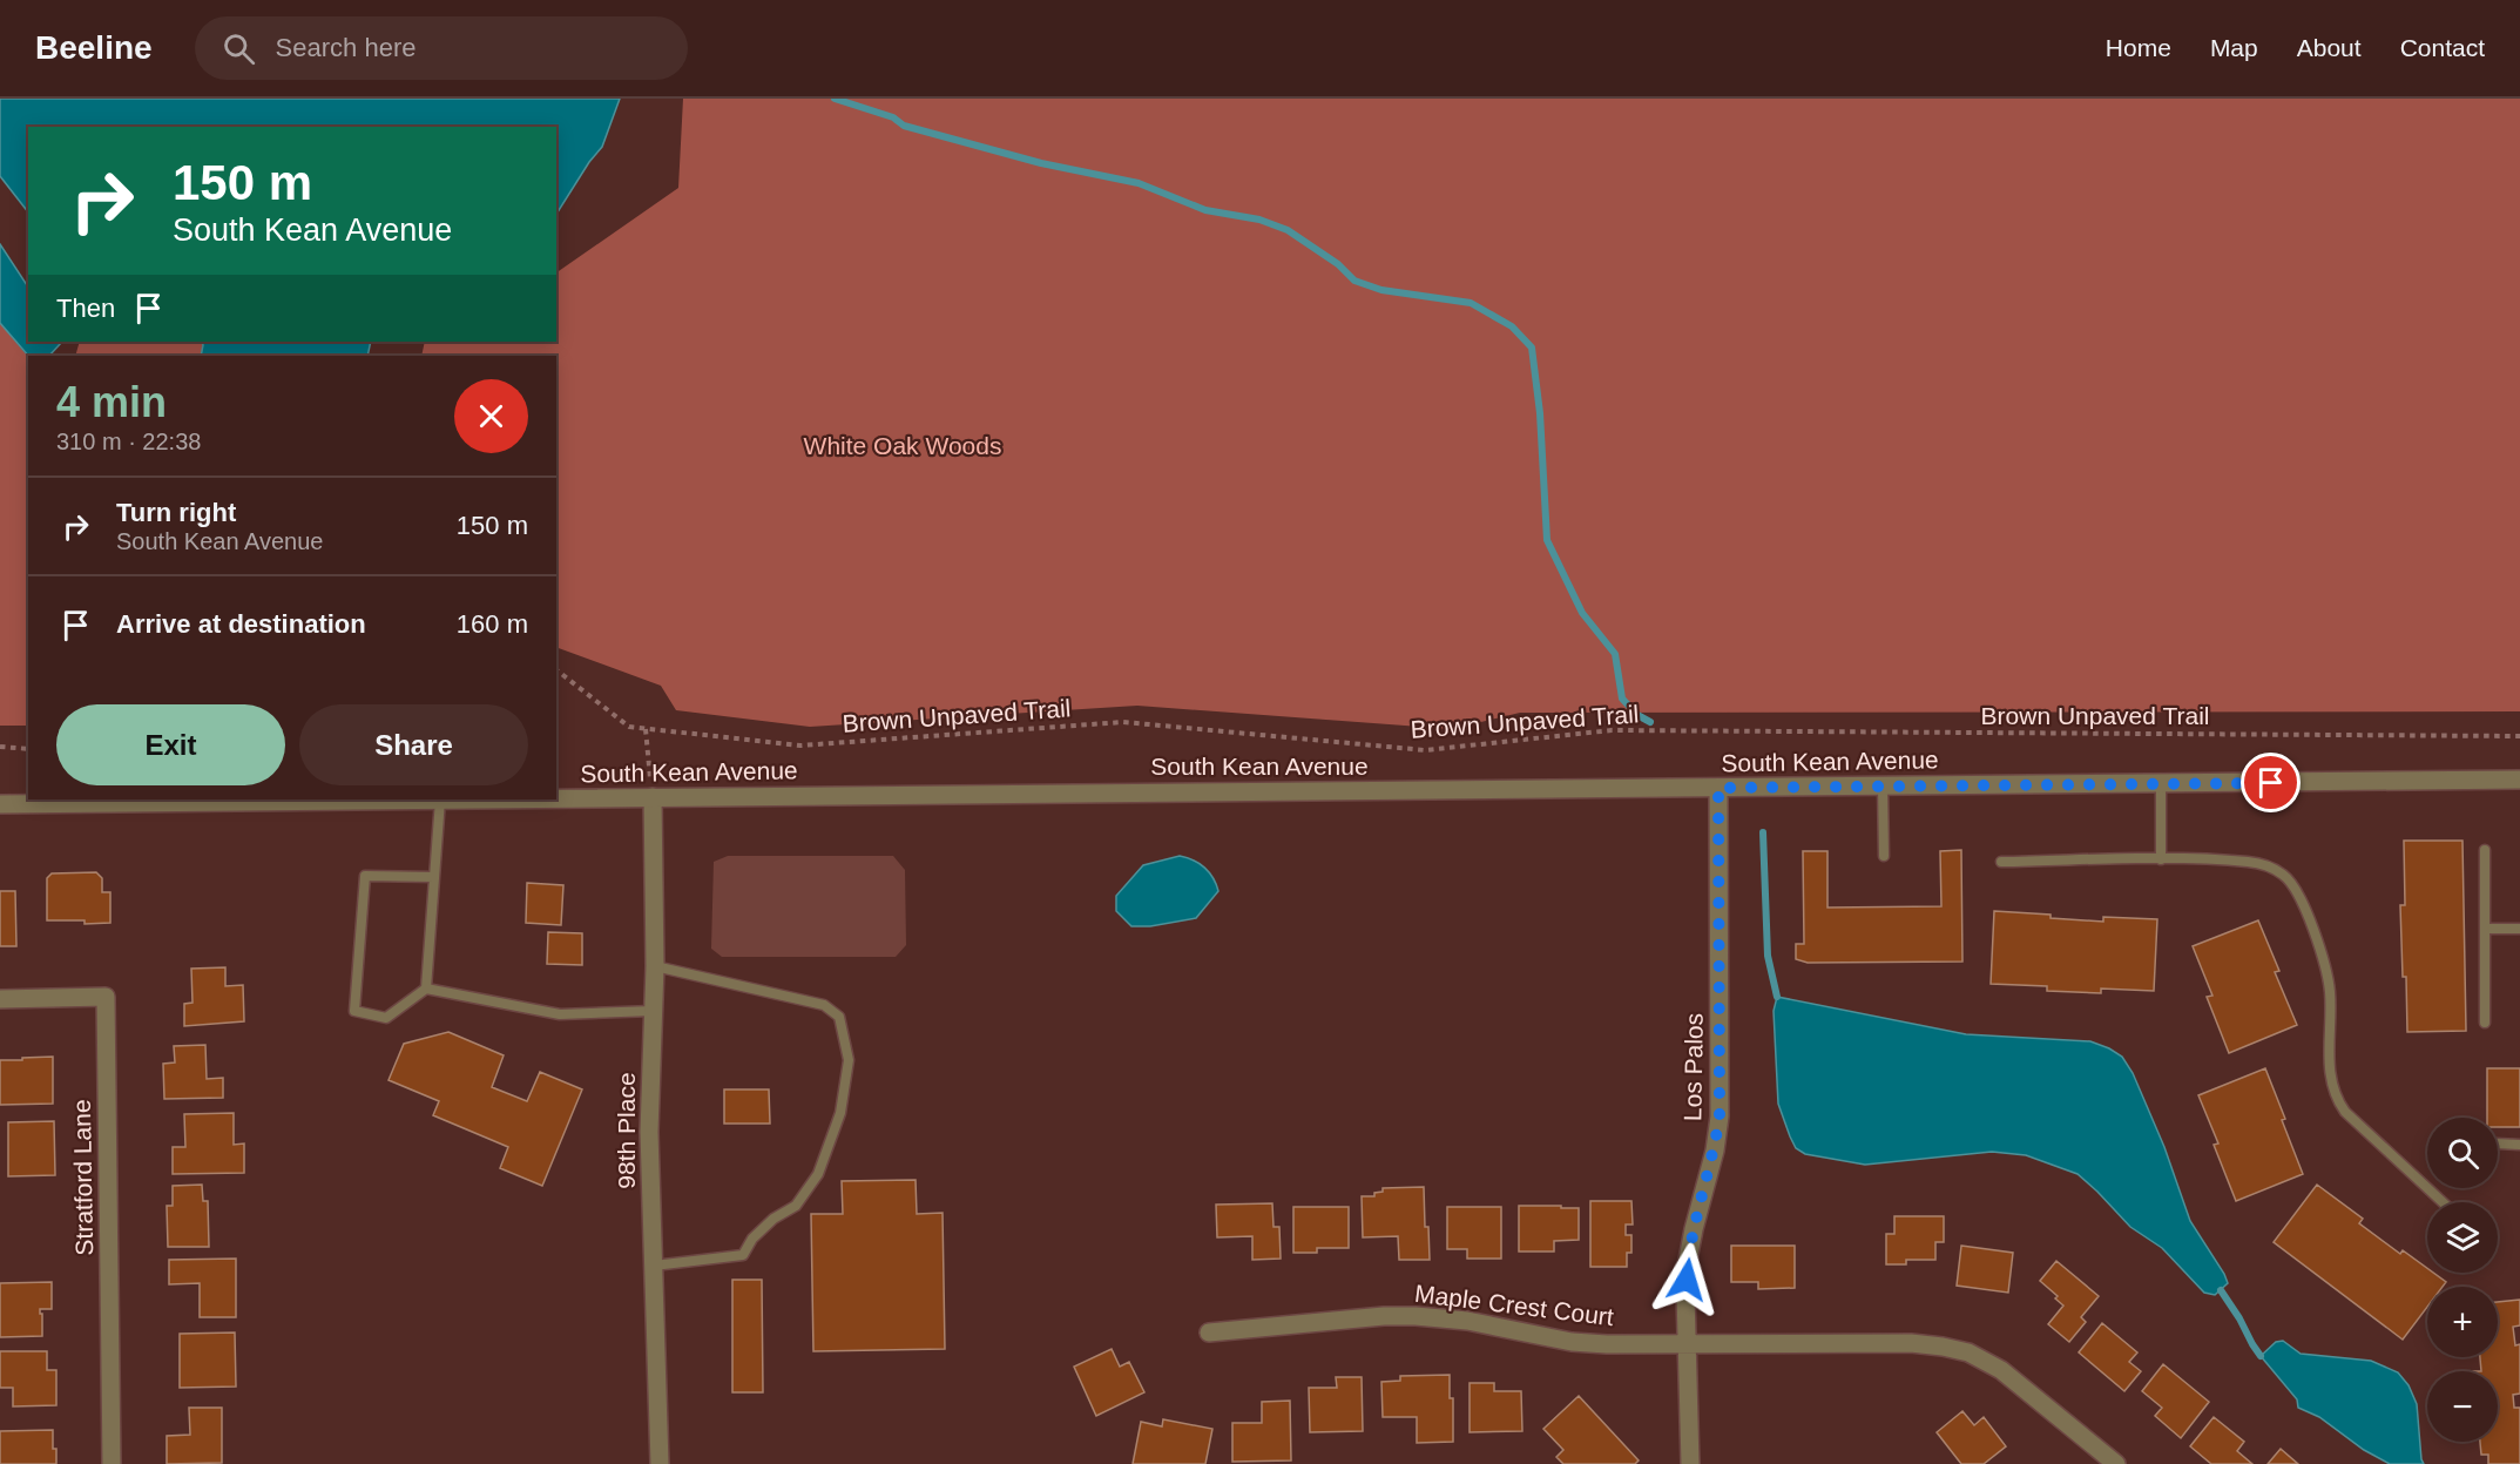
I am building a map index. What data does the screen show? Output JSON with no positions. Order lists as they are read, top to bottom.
{
  "streets": {
    "street": [
      "South Kean Avenue",
      "Los Palos",
      "98th Place",
      "Stratford Lane",
      "Maple Crest Court"
    ],
    "path": ["Brown Unpaved Trail"]
  },
  "crossings": [
    ["South Kean Avenue", "Los Palos"],
    ["South Kean Avenue", "98th Place"],
    ["Los Palos", "Maple Crest Court"]
  ],
  "parks": ["White Oak Woods"],
  "page": {
    "header": "Beeline",
    "search": "Search here",
    "nav": [
      "Home",
      "Map",
      "About",
      "Contact"
    ],
    "turn": ["150 m", "South Kean Avenue"],
    "then": "Then",
    "heading": ["4 min", "310 m · 22:38"],
    "list": [
      {
        "name": "Turn right",
        "note": "South Kean Avenue",
        "value": "150 m"
      },
      {
        "name": "Arrive at destination",
        "value": "160 m"
      }
    ],
    "buttons": ["Exit", "Share"],
    "map_buttons": ["+", "−"]
  }
}
